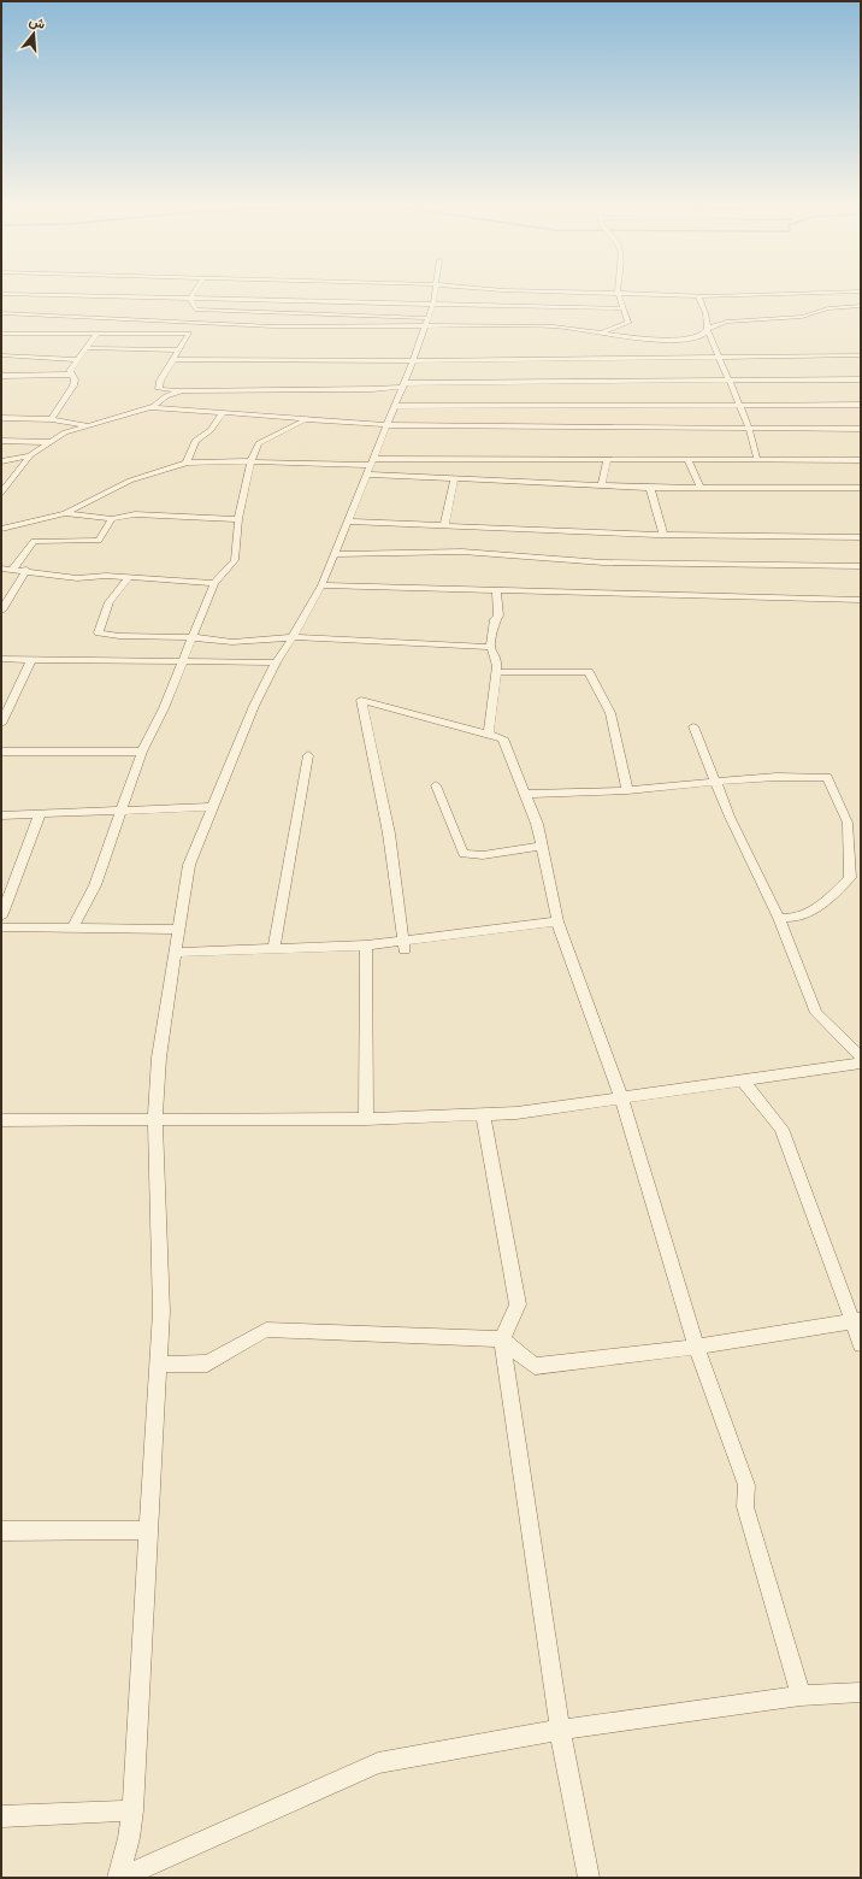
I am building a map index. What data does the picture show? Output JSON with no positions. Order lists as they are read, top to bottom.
{
  "north": "top"
}
